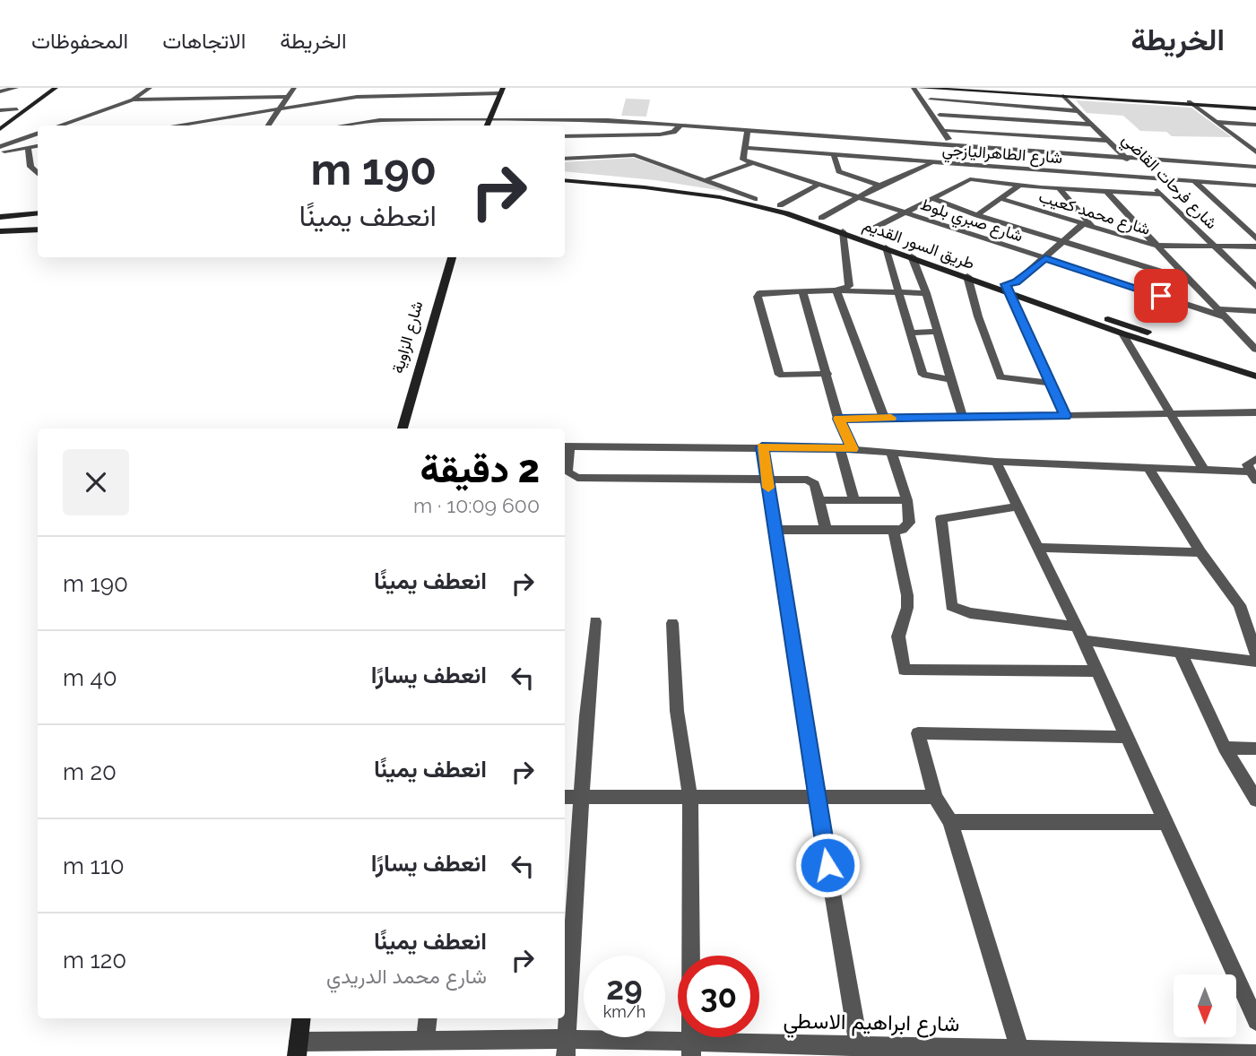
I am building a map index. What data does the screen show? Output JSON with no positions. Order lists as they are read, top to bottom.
{
  "streets": {
    "main road": ["طريق السور القديم", "شارع الزاوية"],
    "street": [
      "شارع الطاهراليازجي",
      "شارع فرحات القاضي",
      "شارع محمد كعيب",
      "شارع صبري بلوط",
      "شارع ابراهيم الاسطي"
    ]
  },
  "crossings": [
    ["شارع الطاهراليازجي", "شارع فرحات القاضي"],
    ["شارع فرحات القاضي", "شارع محمد كعيب"]
  ],
  "north": "bottom",
  "page": {
    "header": "الخريطة",
    "nav": ["الخريطة", "الاتجاهات", "المحفوظات"],
    "turn": ["190 m", "انعطف يمينًا"],
    "heading": ["2 دقيقة", "600 m · 10:09"],
    "list": [
      {
        "name": "انعطف يمينًا",
        "value": "190 m"
      },
      {
        "name": "انعطف يسارًا",
        "value": "40 m"
      },
      {
        "name": "انعطف يمينًا",
        "value": "20 m"
      },
      {
        "name": "انعطف يسارًا",
        "value": "110 m"
      },
      {
        "name": "انعطف يمينًا",
        "note": "شارع محمد الدريدي",
        "value": "120 m"
      }
    ],
    "speed": "29 km/h",
    "limit": "30"
  }
}
